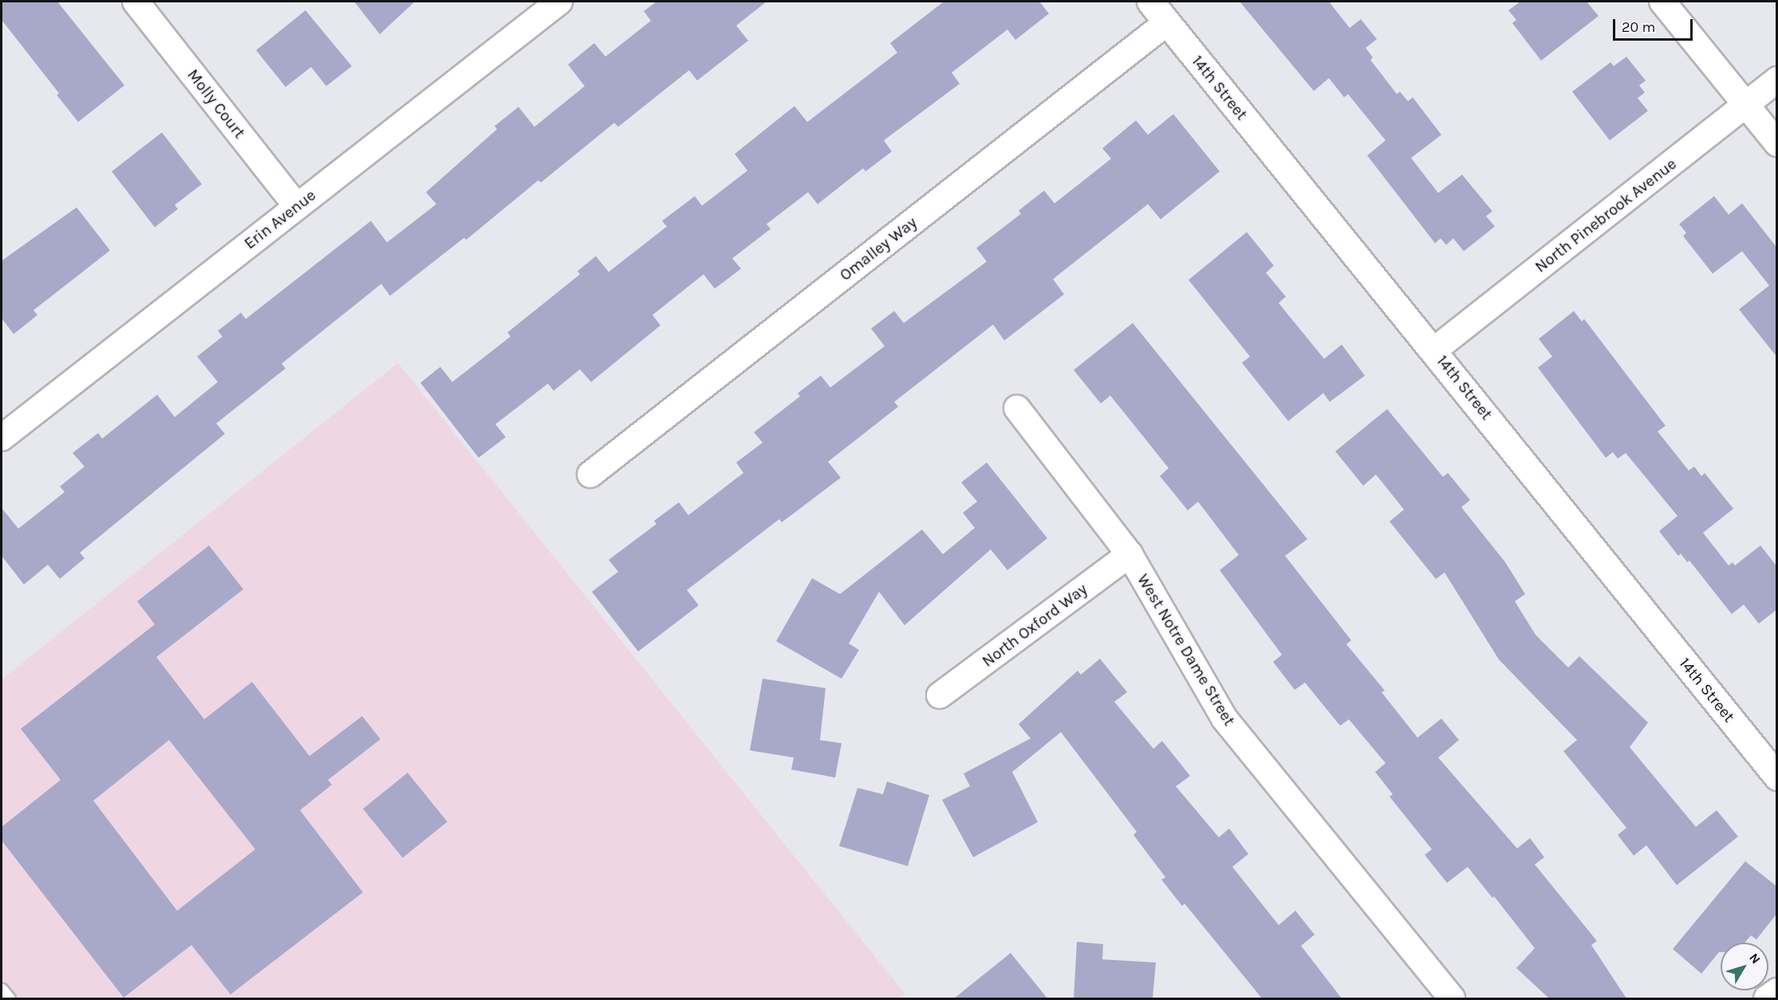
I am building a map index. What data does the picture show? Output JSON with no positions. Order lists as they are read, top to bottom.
{
  "streets": {
    "street": [
      "14th Street",
      "Molly Court",
      "North Pinebrook Avenue",
      "Erin Avenue",
      "Omalley Way",
      "North Oxford Way",
      "West Notre Dame Street"
    ]
  },
  "crossings": [
    ["14th Street", "North Pinebrook Avenue"],
    ["14th Street", "Omalley Way"],
    ["Molly Court", "Erin Avenue"],
    ["North Oxford Way", "West Notre Dame Street"]
  ],
  "scale_bar": "20 m",
  "north": "top right"
}
